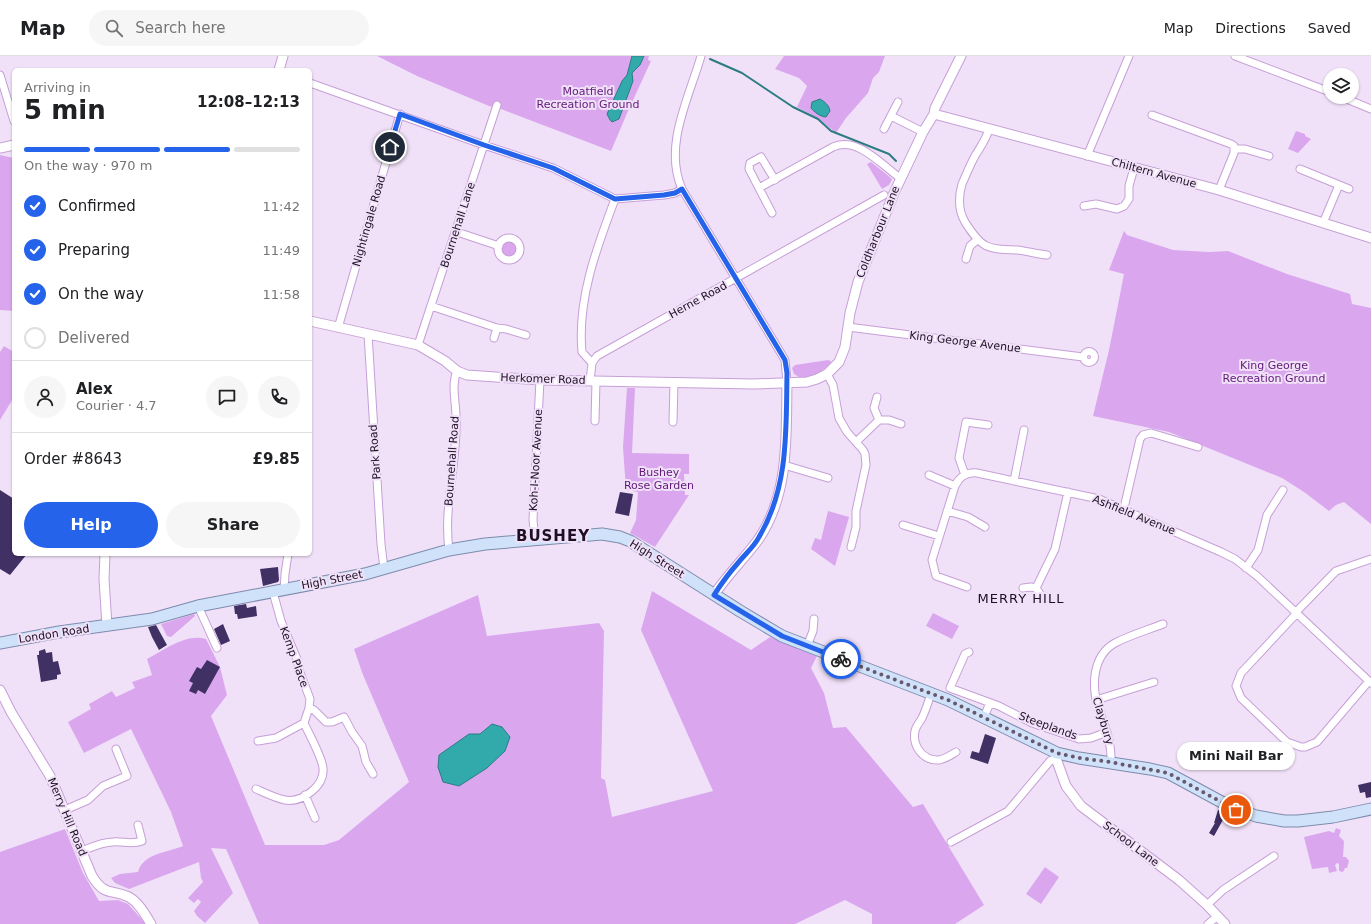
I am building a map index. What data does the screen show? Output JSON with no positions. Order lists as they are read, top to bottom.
{
  "streets": {
    "main road": ["High Street", "London Road"],
    "street": [
      "Chiltern Avenue",
      "Nightingale Road",
      "Bournehall Lane",
      "Coldharbour Lane",
      "Herne Road",
      "King George Avenue",
      "Herkomer Road",
      "Park Road",
      "Koh-I-Noor Avenue",
      "Bournehall Road",
      "Ashfield Avenue",
      "Kemp Place",
      "Claybury",
      "Steeplands",
      "Merry Hill Road",
      "School Lane"
    ]
  },
  "crossings": [
    ["Chiltern Avenue", "Coldharbour Lane"],
    ["Nightingale Road", "Herkomer Road"],
    ["Bournehall Lane", "Herkomer Road"],
    ["Coldharbour Lane", "King George Avenue"],
    ["Coldharbour Lane", "Herkomer Road"],
    ["Herkomer Road", "Park Road"],
    ["Herkomer Road", "Koh-I-Noor Avenue"],
    ["Herkomer Road", "Bournehall Road"],
    ["Park Road", "High Street"],
    ["Koh-I-Noor Avenue", "High Street"],
    ["Bournehall Road", "High Street"],
    ["High Street", "London Road"],
    ["High Street", "Kemp Place"],
    ["High Street", "Claybury"],
    ["High Street", "School Lane"],
    ["Claybury", "Steeplands"]
  ],
  "districts": ["BUSHEY", "MERRY HILL"],
  "parks": ["Moatfield Recreation Ground", "King George Recreation Ground", "Bushey Rose Garden"],
  "places": ["Mini Nail Bar"],
  "page": {
    "header": "Map",
    "search": "Search here",
    "nav": ["Map", "Directions", "Saved"],
    "heading": ["5 min", "Arriving in", "12:08–12:13"],
    "panel": [
      "Alex",
      "Courier · 4.7",
      "Order #8643",
      "£9.85"
    ],
    "bar": "On the way · 970 m",
    "list": [
      ["Confirmed", "11:42"],
      ["Preparing", "11:49"],
      ["On the way", "11:58"],
      "Delivered"
    ],
    "buttons": ["Help", "Share"],
    "bubble": "Mini Nail Bar"
  }
}
